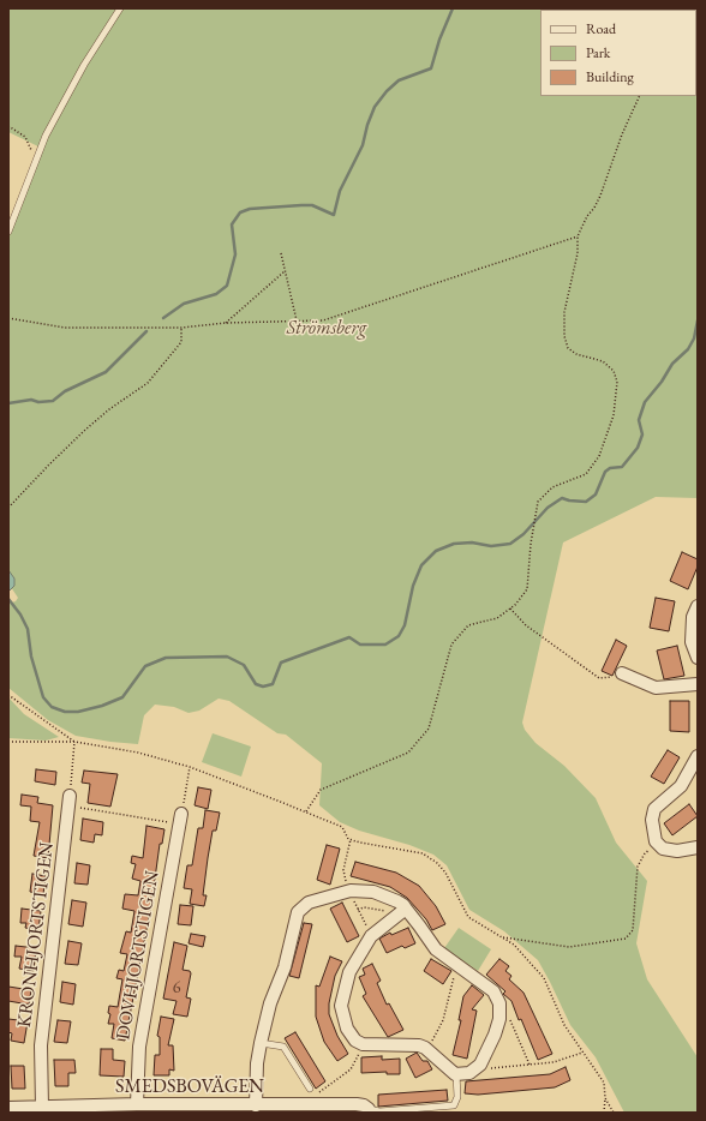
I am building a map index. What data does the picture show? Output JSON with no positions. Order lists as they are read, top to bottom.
{
  "streets": {
    "street": ["KRONHJORTSTIGEN", "DOVHJORTSTIGEN", "SMEDSBOVÄGEN"]
  },
  "crossings": [
    ["KRONHJORTSTIGEN", "SMEDSBOVÄGEN"],
    ["DOVHJORTSTIGEN", "SMEDSBOVÄGEN"]
  ],
  "parks": ["Strömsberg"],
  "house_numbers": ["6"],
  "legend": ["Road", "Park", "Building"]
}
